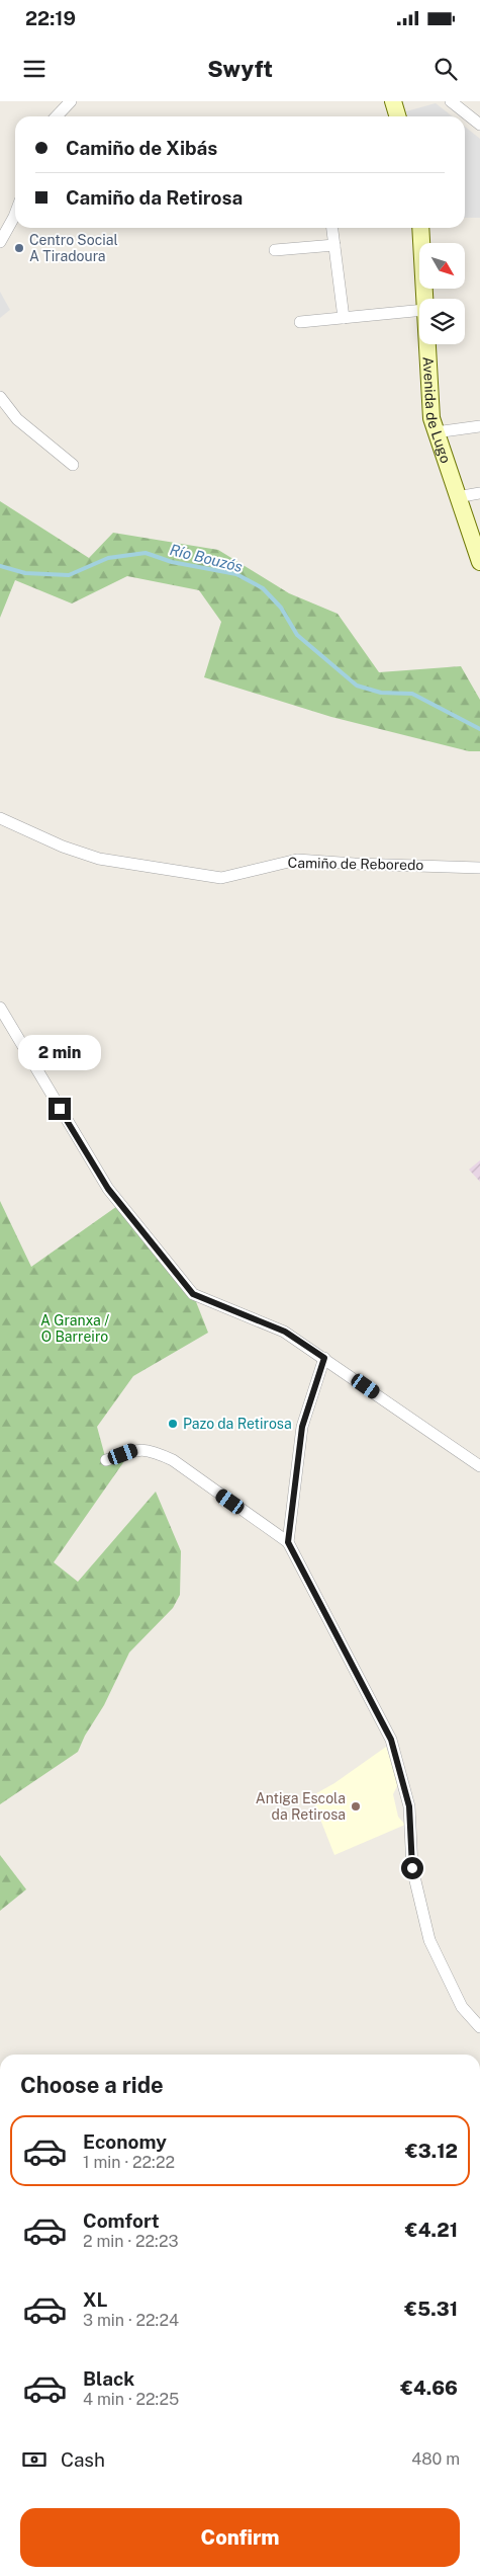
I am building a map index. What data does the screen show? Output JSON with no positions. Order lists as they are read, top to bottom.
{
  "streets": {
    "street": ["Avenida de Lugo", "Camiño de Reboredo"]
  },
  "water": ["Río Bouzós"],
  "parks": ["A Granxa / O Barreiro"],
  "places": ["Centro Social A Tiradoura", "Pazo da Retirosa", "Antiga Escola da Retirosa"],
  "north": "bottom right",
  "page": {
    "status": "22:19",
    "header": "Swyft",
    "banner": ["Camiño de Xibás", "Camiño da Retirosa"],
    "bubble": "2 min",
    "heading": "Choose a ride",
    "list": [
      {
        "name": "Economy",
        "note": "1 min · 22:22",
        "value": "€3.12"
      },
      {
        "name": "Comfort",
        "note": "2 min · 22:23",
        "value": "€4.21"
      },
      {
        "name": "XL",
        "note": "3 min · 22:24",
        "value": "€5.31"
      },
      {
        "name": "Black",
        "note": "4 min · 22:25",
        "value": "€4.66"
      }
    ],
    "pay": ["Cash", "480 m"],
    "buttons": "Confirm"
  }
}
